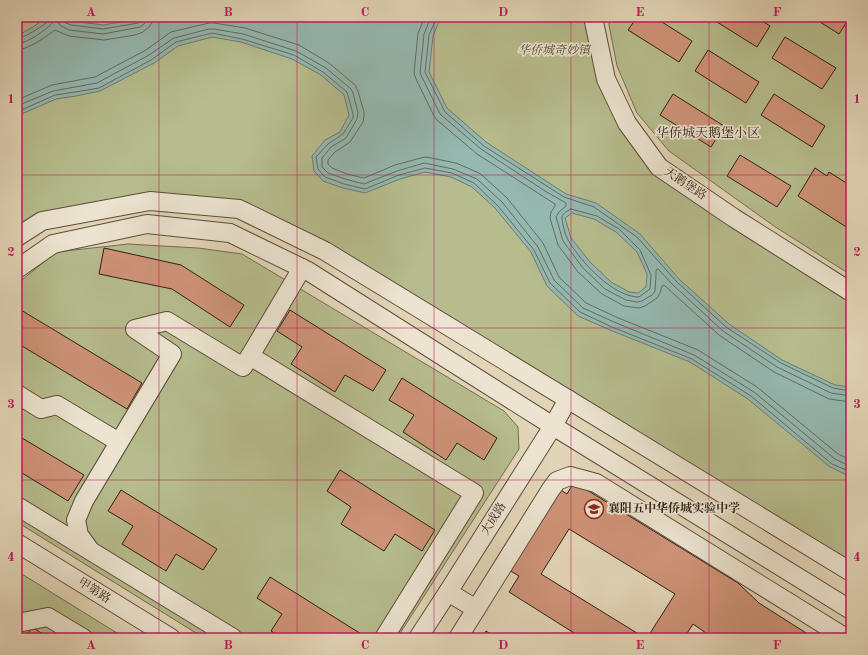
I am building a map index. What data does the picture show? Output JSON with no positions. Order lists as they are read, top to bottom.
{
  "streets": {
    "street": ["天鹅堡路", "大成路", "甲第路"]
  },
  "districts": ["华侨城天鹅堡小区"],
  "parks": ["华侨城奇妙镇"],
  "places": {
    "school or university": ["襄阳五中华侨城实验中学"]
  },
  "grid": {
    "columns": [
      "A",
      "B",
      "C",
      "D",
      "E",
      "F"
    ],
    "rows": [
      "1",
      "2",
      "3",
      "4"
    ]
  }
}
